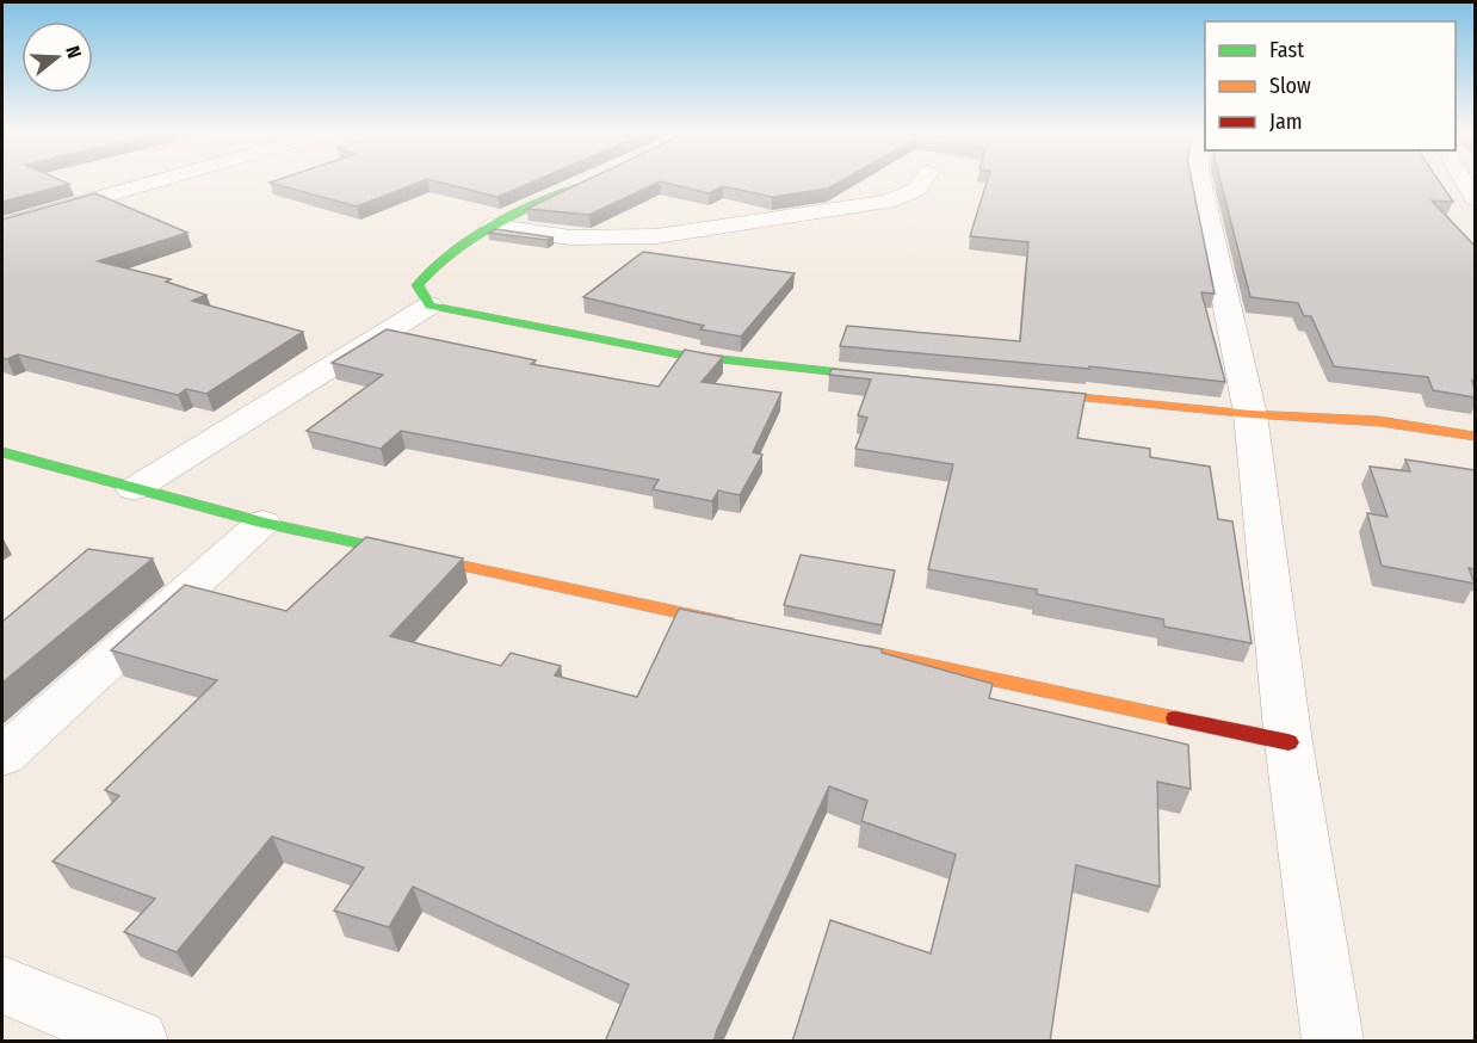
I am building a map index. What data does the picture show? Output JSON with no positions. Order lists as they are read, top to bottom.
{
  "legend": ["Fast", "Slow", "Jam"],
  "north": "right"
}
